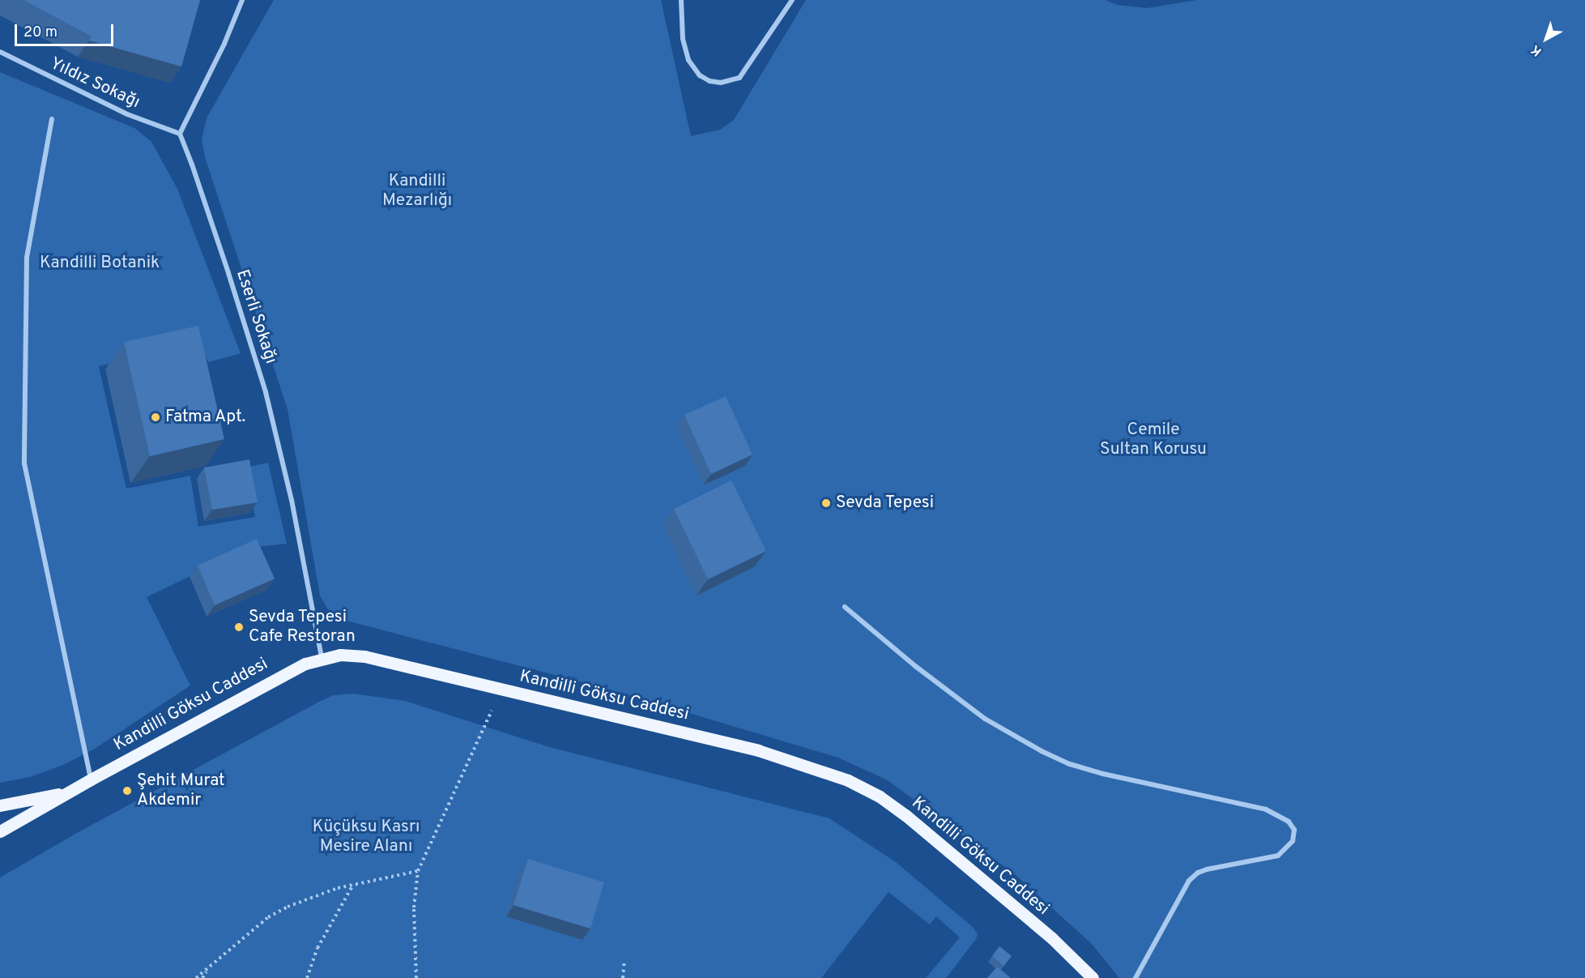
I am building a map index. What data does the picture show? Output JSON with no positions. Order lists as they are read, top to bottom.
{
  "streets": {
    "main road": ["Kandilli Göksu Caddesi"],
    "street": ["Yıldız Sokağı", "Eserli Sokağı"]
  },
  "crossings": [
    ["Yıldız Sokağı", "Eserli Sokağı"],
    ["Eserli Sokağı", "Kandilli Göksu Caddesi"]
  ],
  "parks": [
    "Kandilli Mezarlığı",
    "Kandilli Botanik",
    "Cemile Sultan Korusu",
    "Küçüksu Kasrı Mesire Alanı"
  ],
  "places": [
    "Fatma Apt.",
    "Sevda Tepesi",
    "Sevda Tepesi Cafe Restoran",
    "Şehit Murat Akdemir"
  ],
  "scale_bar": "20 m",
  "north": "bottom left"
}
